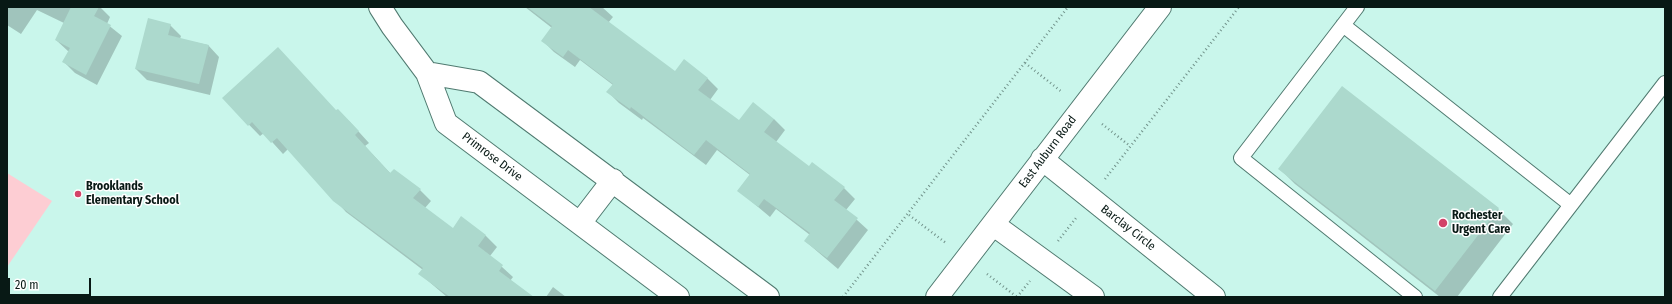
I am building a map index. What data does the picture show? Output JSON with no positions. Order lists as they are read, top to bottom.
{
  "streets": {
    "street": ["East Auburn Road", "Primrose Drive", "Barclay Circle"]
  },
  "crossings": [
    ["East Auburn Road", "Barclay Circle"]
  ],
  "places": ["Brooklands Elementary School", "Rochester Urgent Care"],
  "scale_bar": "20 m"
}
